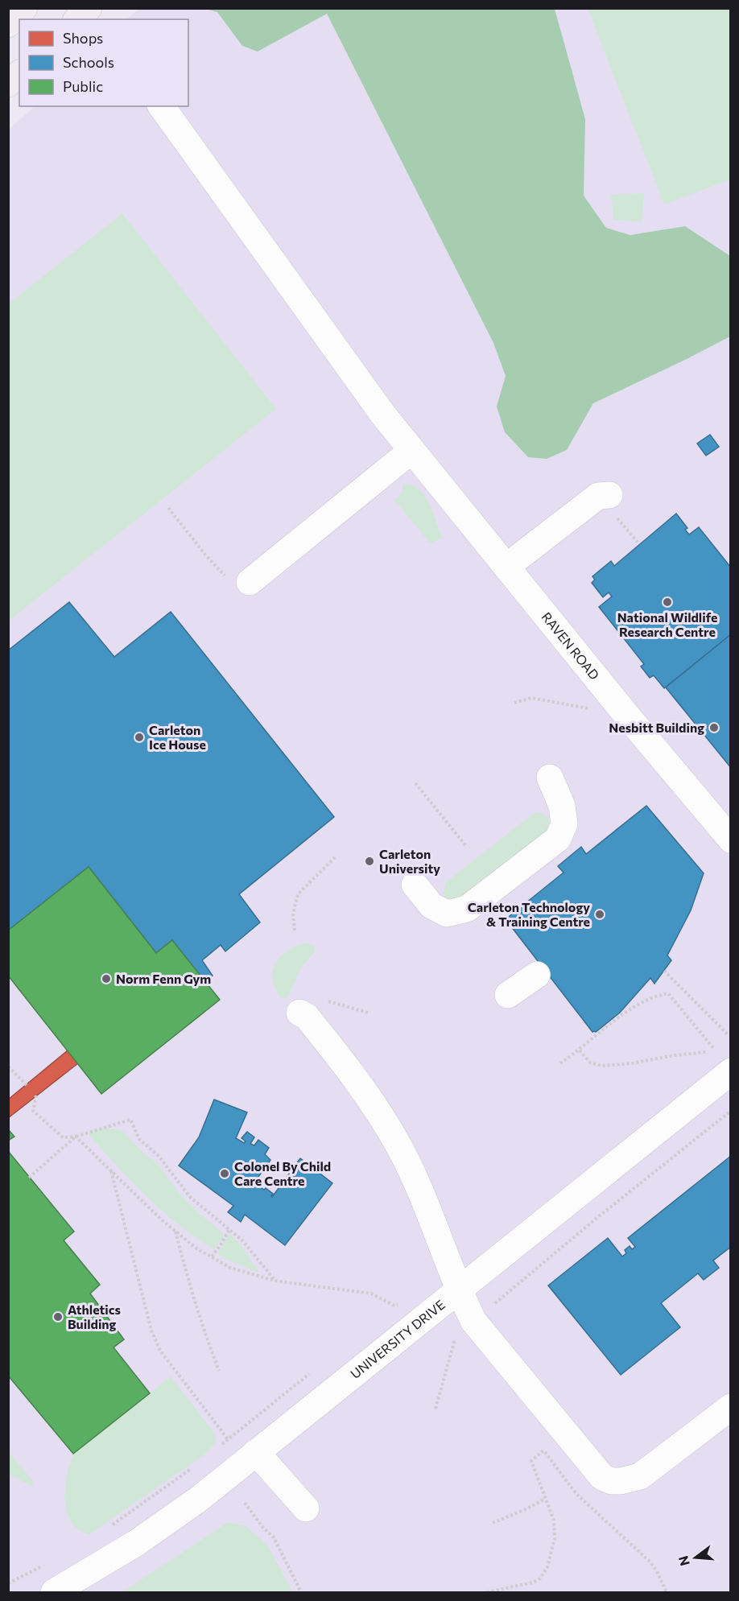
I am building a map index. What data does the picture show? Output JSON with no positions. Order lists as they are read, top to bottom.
{
  "streets": {
    "street": ["RAVEN ROAD", "UNIVERSITY DRIVE"]
  },
  "places": [
    "National Wildlife Research Centre",
    "Nesbitt Building",
    "Carleton Ice House",
    "Carleton University",
    "Carleton Technology & Training Centre",
    "Norm Fenn Gym",
    "Colonel By Child Care Centre",
    "Athletics Building"
  ],
  "legend": ["Shops", "Schools", "Public"],
  "north": "left"
}
